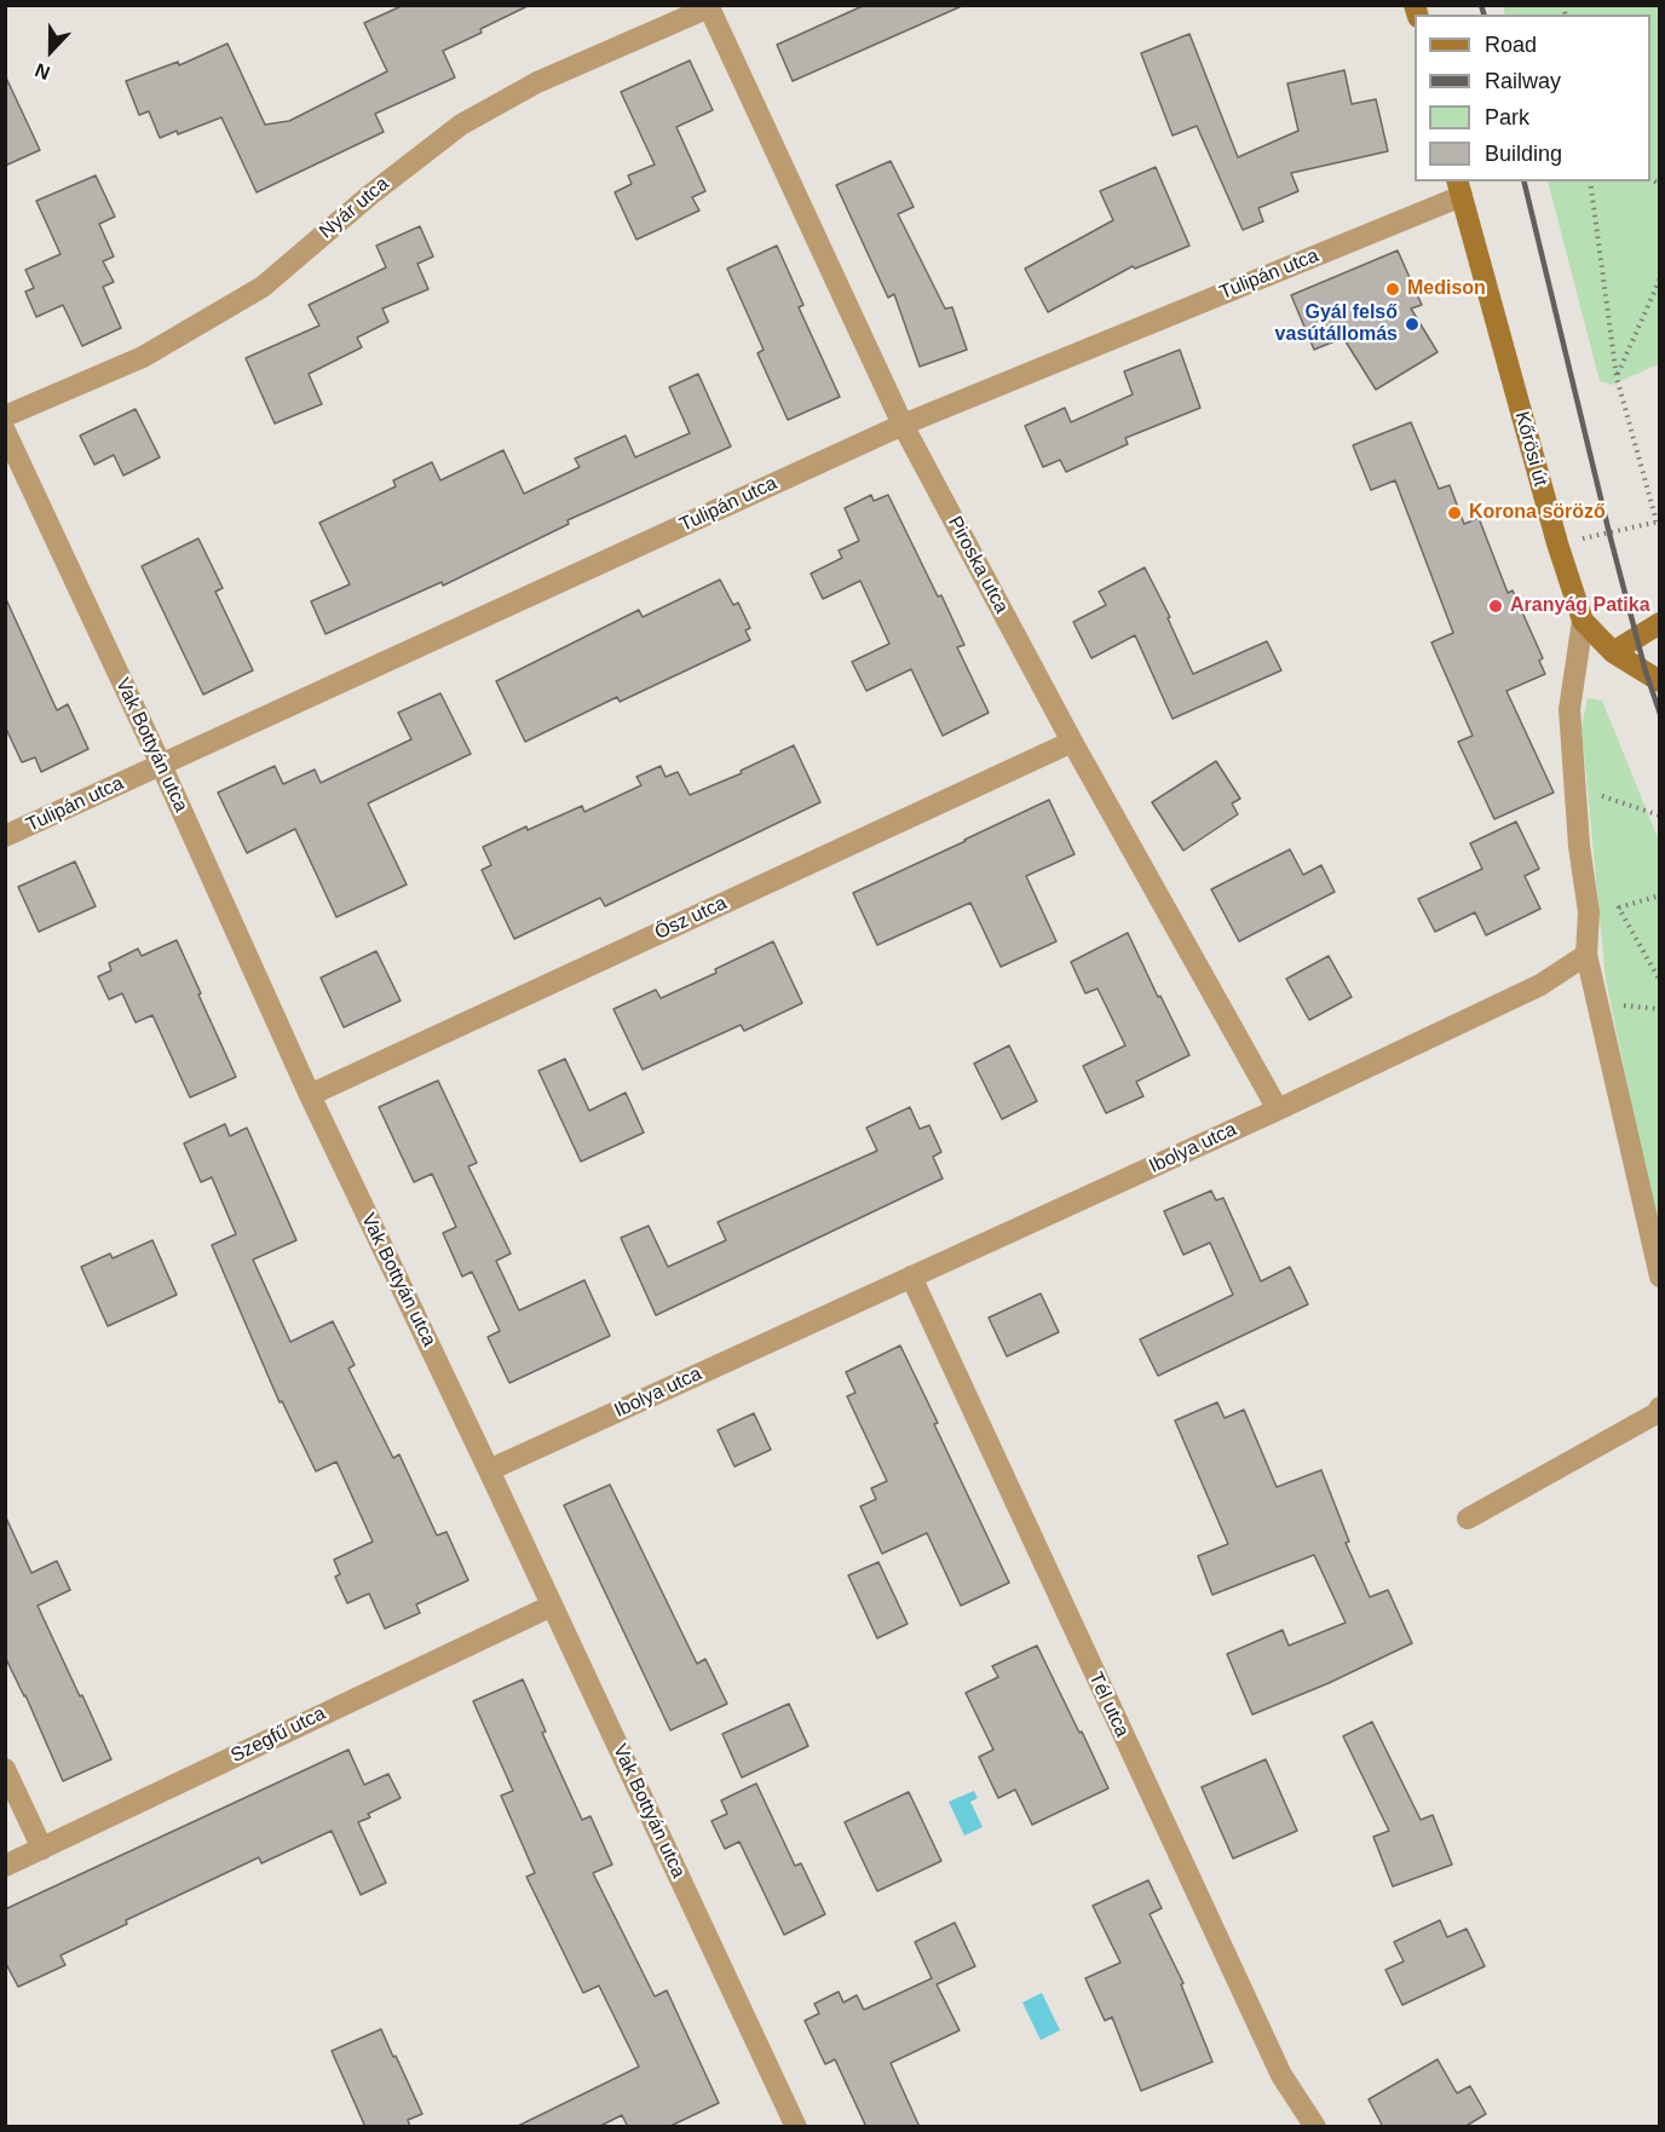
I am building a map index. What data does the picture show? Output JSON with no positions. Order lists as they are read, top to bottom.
{
  "streets": {
    "main road": ["Kőrösi út"],
    "street": [
      "Nyár utca",
      "Tulipán utca",
      "Piroska utca",
      "Vak Bottyán utca",
      "Ősz utca",
      "Ibolya utca",
      "Tél utca",
      "Szegfű utca"
    ]
  },
  "crossings": [
    ["Nyár utca", "Piroska utca"],
    ["Tulipán utca", "Kőrösi út"],
    ["Tulipán utca", "Piroska utca"],
    ["Tulipán utca", "Vak Bottyán utca"],
    ["Piroska utca", "Ősz utca"],
    ["Piroska utca", "Ibolya utca"],
    ["Vak Bottyán utca", "Ősz utca"],
    ["Vak Bottyán utca", "Ibolya utca"],
    ["Vak Bottyán utca", "Szegfű utca"],
    ["Ibolya utca", "Tél utca"]
  ],
  "places": [
    "Medison",
    "Gyál felső vasútállomás",
    "Korona söröző",
    "Aranyág Patika"
  ],
  "legend": [
    "Road",
    "Railway",
    "Park",
    "Building"
  ],
  "north": "bottom"
}
